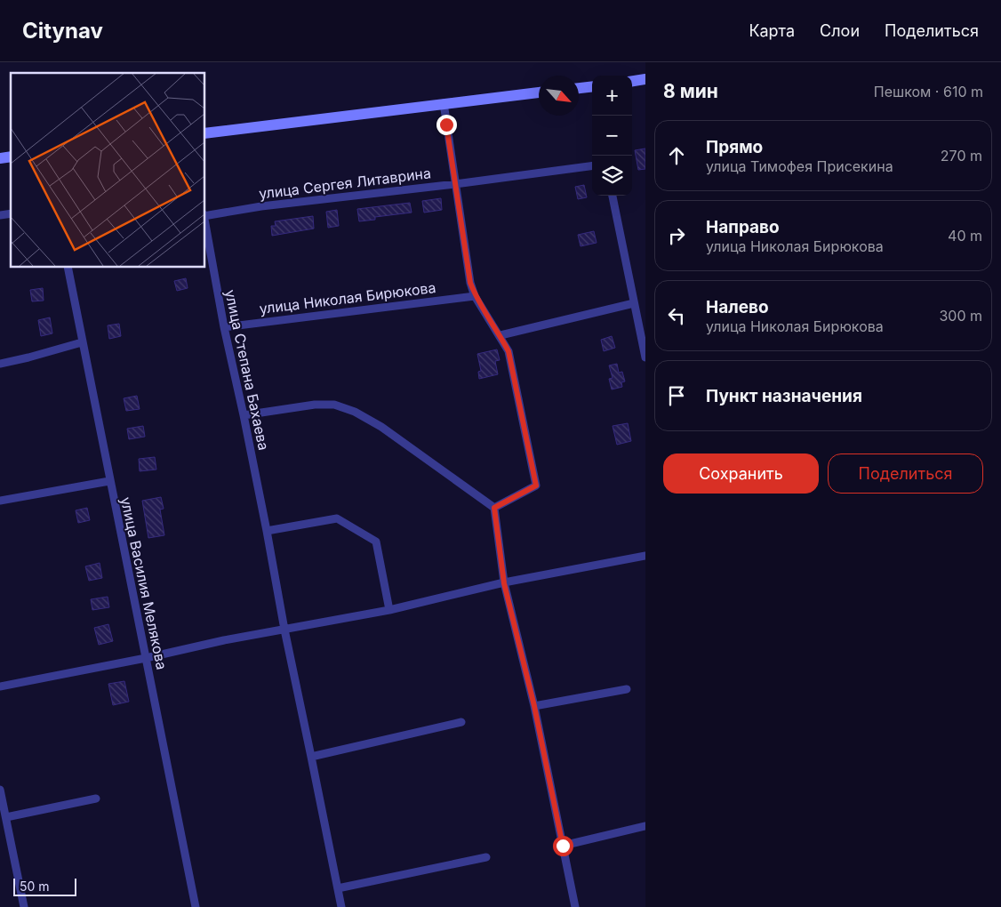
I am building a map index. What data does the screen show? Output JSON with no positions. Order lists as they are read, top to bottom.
{
  "streets": {
    "street": [
      "улица Сергея Литаврина",
      "улица Николая Бирюкова",
      "улица Степана Бахаева",
      "улица Василия Мелякова"
    ]
  },
  "crossings": [
    ["улица Николая Бирюкова", "улица Степана Бахаева"]
  ],
  "scale_bar": "50 m",
  "north": "bottom right",
  "page": {
    "header": "Citynav",
    "nav": ["Карта", "Слои", "Поделиться"],
    "heading": ["8 мин", "Пешком · 610 m"],
    "map_buttons": ["+", "−"],
    "list": [
      ["Прямо", "улица Тимофея Присекина", "270 m"],
      ["Направо", "улица Николая Бирюкова", "40 m"],
      ["Налево", "улица Николая Бирюкова", "300 m"],
      "Пункт назначения"
    ],
    "buttons": ["Сохранить", "Поделиться"],
    "scale": "50 m"
  }
}
